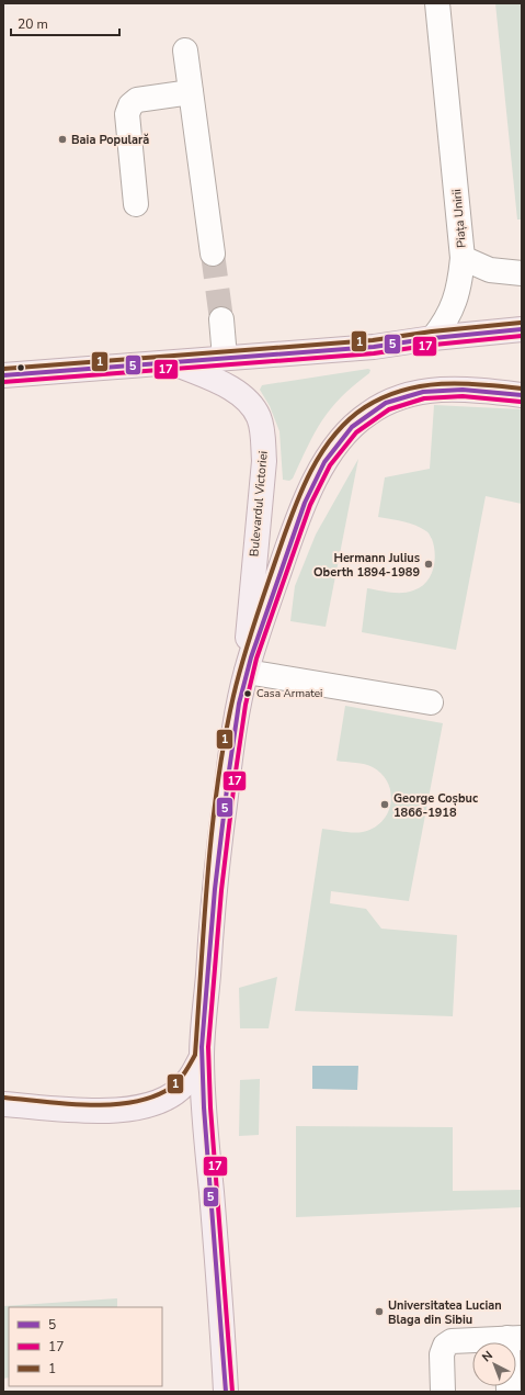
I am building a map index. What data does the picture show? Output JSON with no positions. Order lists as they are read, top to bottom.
{
  "streets": {
    "main road": ["Bulevardul Victoriei"],
    "street": ["Piața Unirii"]
  },
  "places": [
    "Baia Populară",
    "Hermann Julius Oberth 1894-1989",
    "Casa Armatei",
    "George Coșbuc 1866-1918",
    "Universitatea Lucian Blaga din Sibiu"
  ],
  "lines": ["transit line 1", "transit line 5", "transit line 17"],
  "legend": ["5", "17", "1"],
  "scale_bar": "20 m",
  "north": "top left"
}
